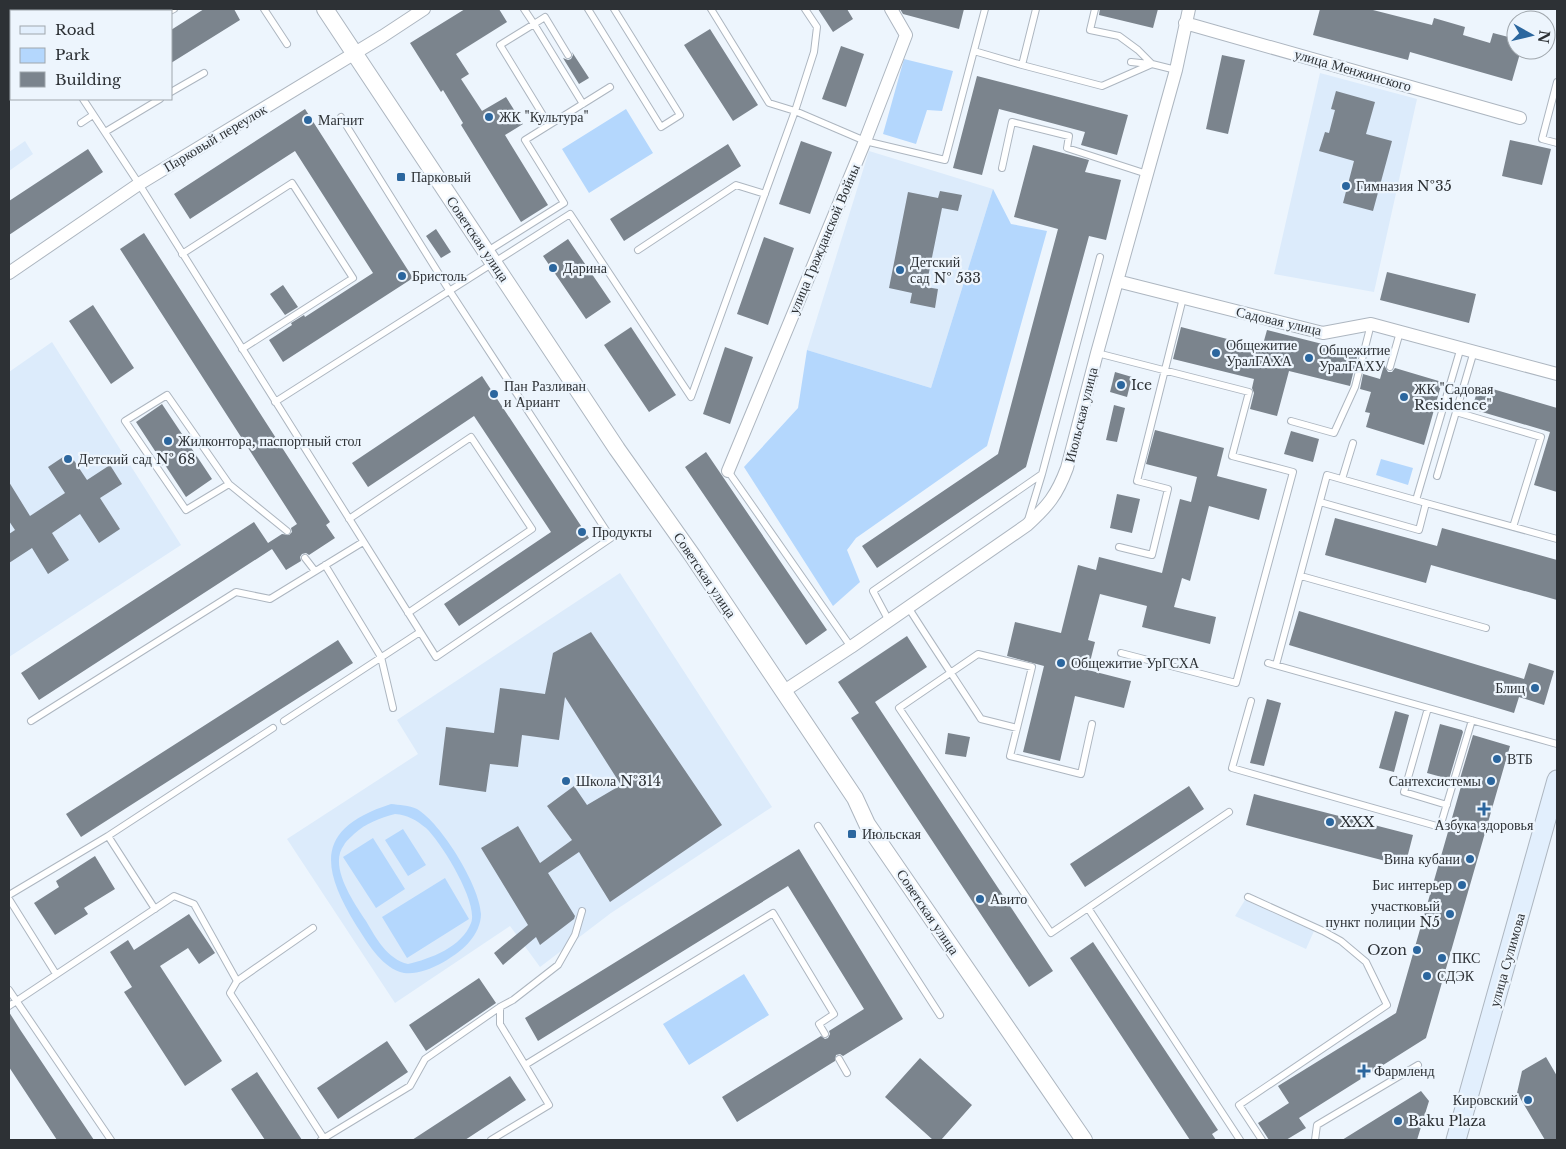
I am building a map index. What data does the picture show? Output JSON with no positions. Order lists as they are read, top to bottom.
{
  "streets": {
    "main road": ["улица Сулимова"],
    "street": [
      "улица Менжинского",
      "Парковый переулок",
      "Советская улица",
      "улица Гражданской Войны",
      "Садовая улица",
      "Июльская улица"
    ]
  },
  "crossings": [
    ["улица Менжинского", "Июльская улица"],
    ["Парковый переулок", "Советская улица"],
    ["Советская улица", "Июльская улица"],
    ["Садовая улица", "Июльская улица"]
  ],
  "places": {
    "other": [
      "ЖК \"Культура\"",
      "Магнит",
      "Гимназия №35",
      "Дарина",
      "Детский сад № 533",
      "Бристоль",
      "Общежитие УралГАХА",
      "Общежитие УралГАХУ",
      "Ice",
      "Пан Разливан и Ариант",
      "ЖК \"Садовая Residence\"",
      "Жилконтора, паспортный стол",
      "Детский сад № 68",
      "Продукты",
      "Общежитие УрГСХА",
      "Блиц",
      "ВТБ",
      "Школа №314",
      "Сантехсистемы",
      "XXX",
      "Вина кубани",
      "Бис интерьер",
      "Авито",
      "участковый пункт полиции N5",
      "Ozon",
      "ПКС",
      "СДЭК",
      "Кировский",
      "Baku Plaza"
    ],
    "transit": ["Парковый", "Июльская"],
    "health": ["Азбука здоровья", "Фармленд"]
  },
  "legend": ["Road", "Park", "Building"],
  "north": "right"
}
